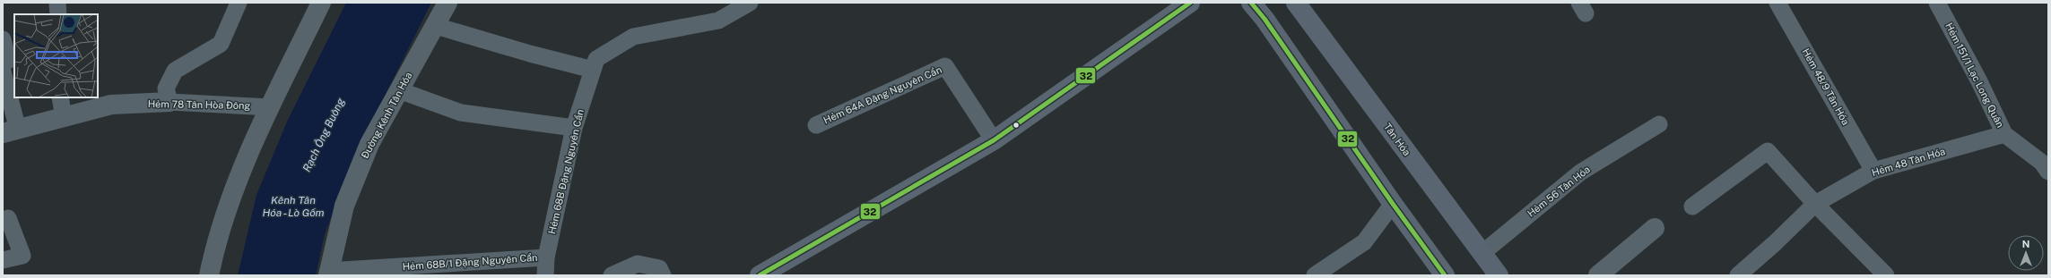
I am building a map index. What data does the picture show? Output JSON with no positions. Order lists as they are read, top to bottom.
{
  "streets": {
    "main road": ["Tân Hóa"],
    "street": ["Hẻm 78 Tân Hòa Đông", "Đường Kênh Tân Hóa"],
    "lane": [
      "Hẻm 151/1 Lạc Long Quân",
      "Hẻm 48/9 Tân Hóa",
      "Hẻm 64A Đặng Nguyên Cẩn",
      "Hẻm 48 Tân Hóa",
      "Hẻm 68B Đặng Nguyên Cẩn",
      "Hẻm 56 Tân Hóa",
      "Hẻm 68B/1 Đặng Nguyên Cẩn"
    ]
  },
  "crossings": [
    ["Hẻm 151/1 Lạc Long Quân", "Hẻm 48 Tân Hóa"],
    ["Hẻm 48/9 Tân Hóa", "Hẻm 48 Tân Hóa"],
    ["Đường Kênh Tân Hóa", "Hẻm 68B/1 Đặng Nguyên Cẩn"],
    ["Tân Hóa", "Hẻm 56 Tân Hóa"],
    ["Hẻm 68B Đặng Nguyên Cẩn", "Hẻm 68B/1 Đặng Nguyên Cẩn"]
  ],
  "water": ["Rạch Ông Buông", "Kênh Tân Hóa - Lò Gốm"],
  "lines": ["transit line 32"],
  "north": "top"
}
